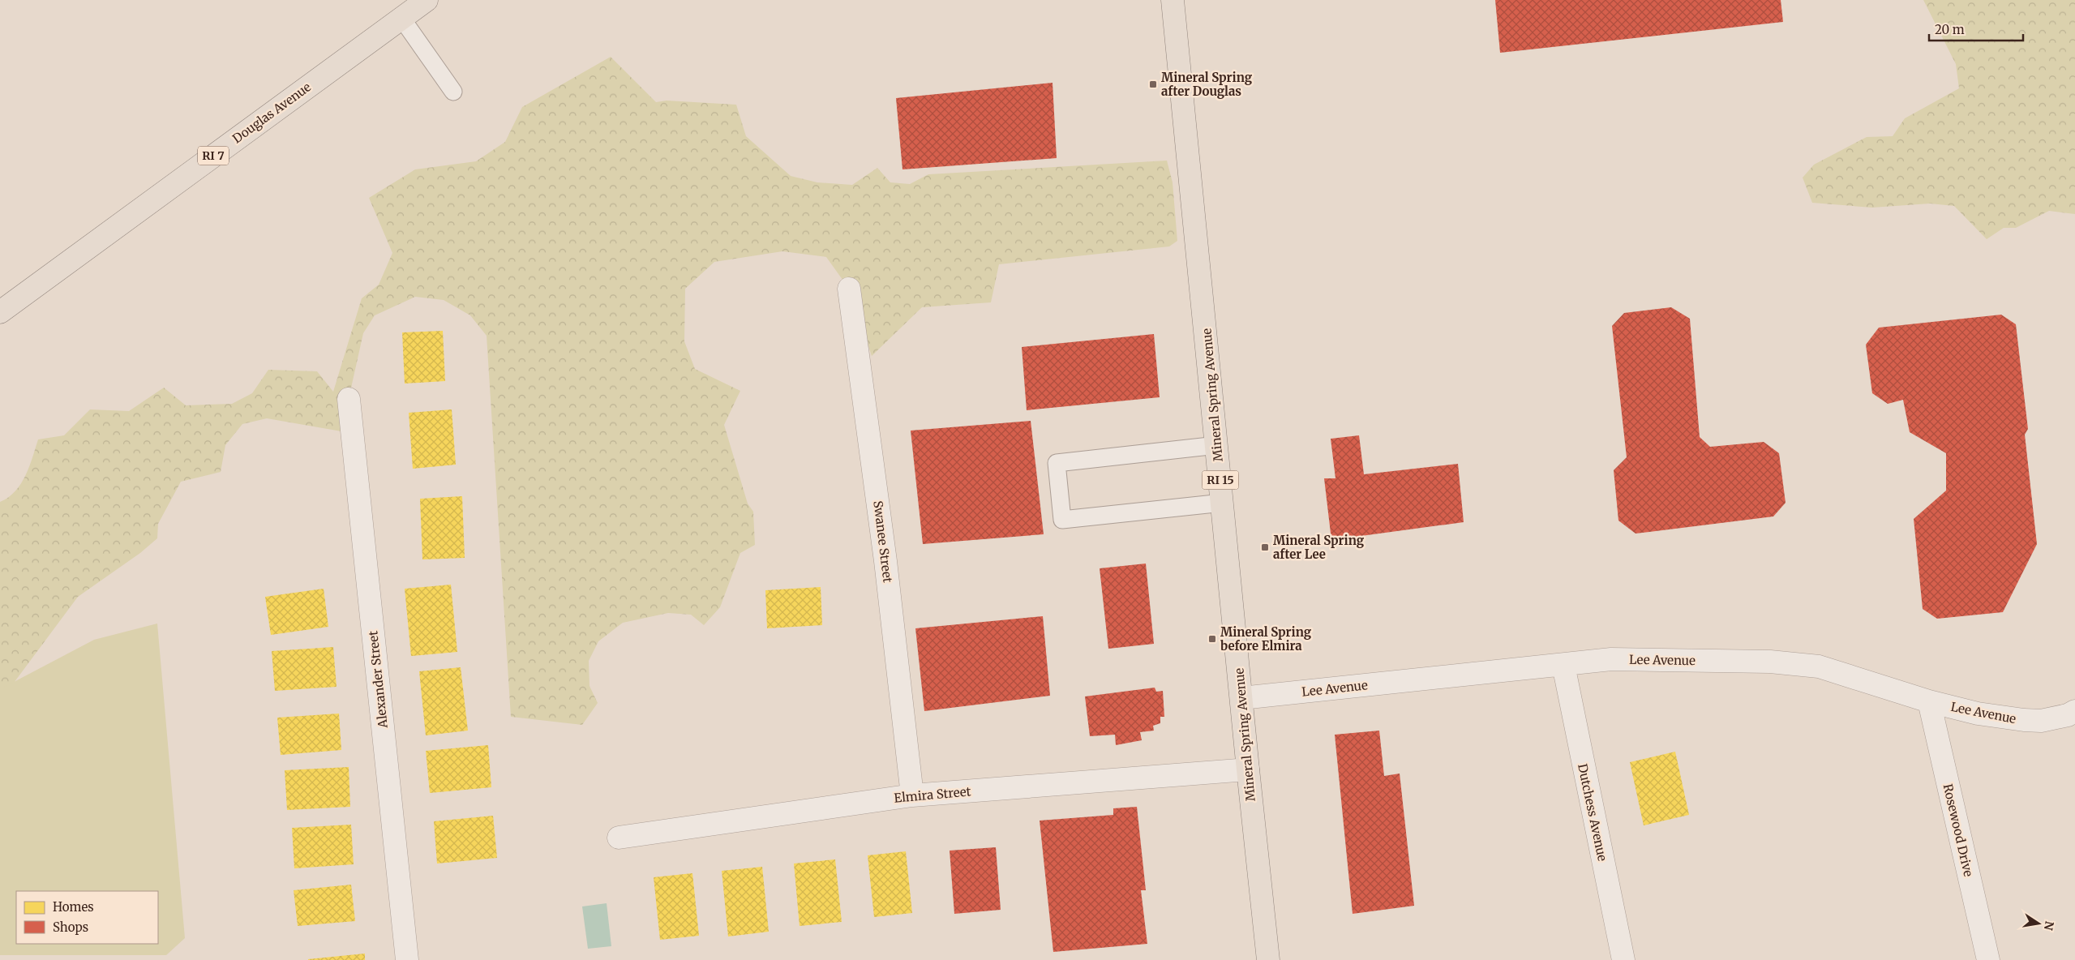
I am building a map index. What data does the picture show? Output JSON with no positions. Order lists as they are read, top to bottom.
{
  "streets": {
    "main road": [
      "Douglas Avenue",
      "RI 7",
      "Mineral Spring Avenue",
      "RI 15"
    ],
    "street": [
      "Swanee Street",
      "Lee Avenue",
      "Alexander Street",
      "Elmira Street",
      "Dutchess Avenue",
      "Rosewood Drive"
    ]
  },
  "crossings": [
    ["Mineral Spring Avenue", "Lee Avenue"],
    ["Mineral Spring Avenue", "Elmira Street"],
    ["Swanee Street", "Elmira Street"],
    ["Lee Avenue", "Dutchess Avenue"],
    ["Lee Avenue", "Rosewood Drive"]
  ],
  "places": {
    "transit": ["Mineral Spring after Douglas", "Mineral Spring after Lee", "Mineral Spring before Elmira"]
  },
  "legend": ["Homes", "Shops"],
  "scale_bar": "20 m",
  "north": "right"
}
